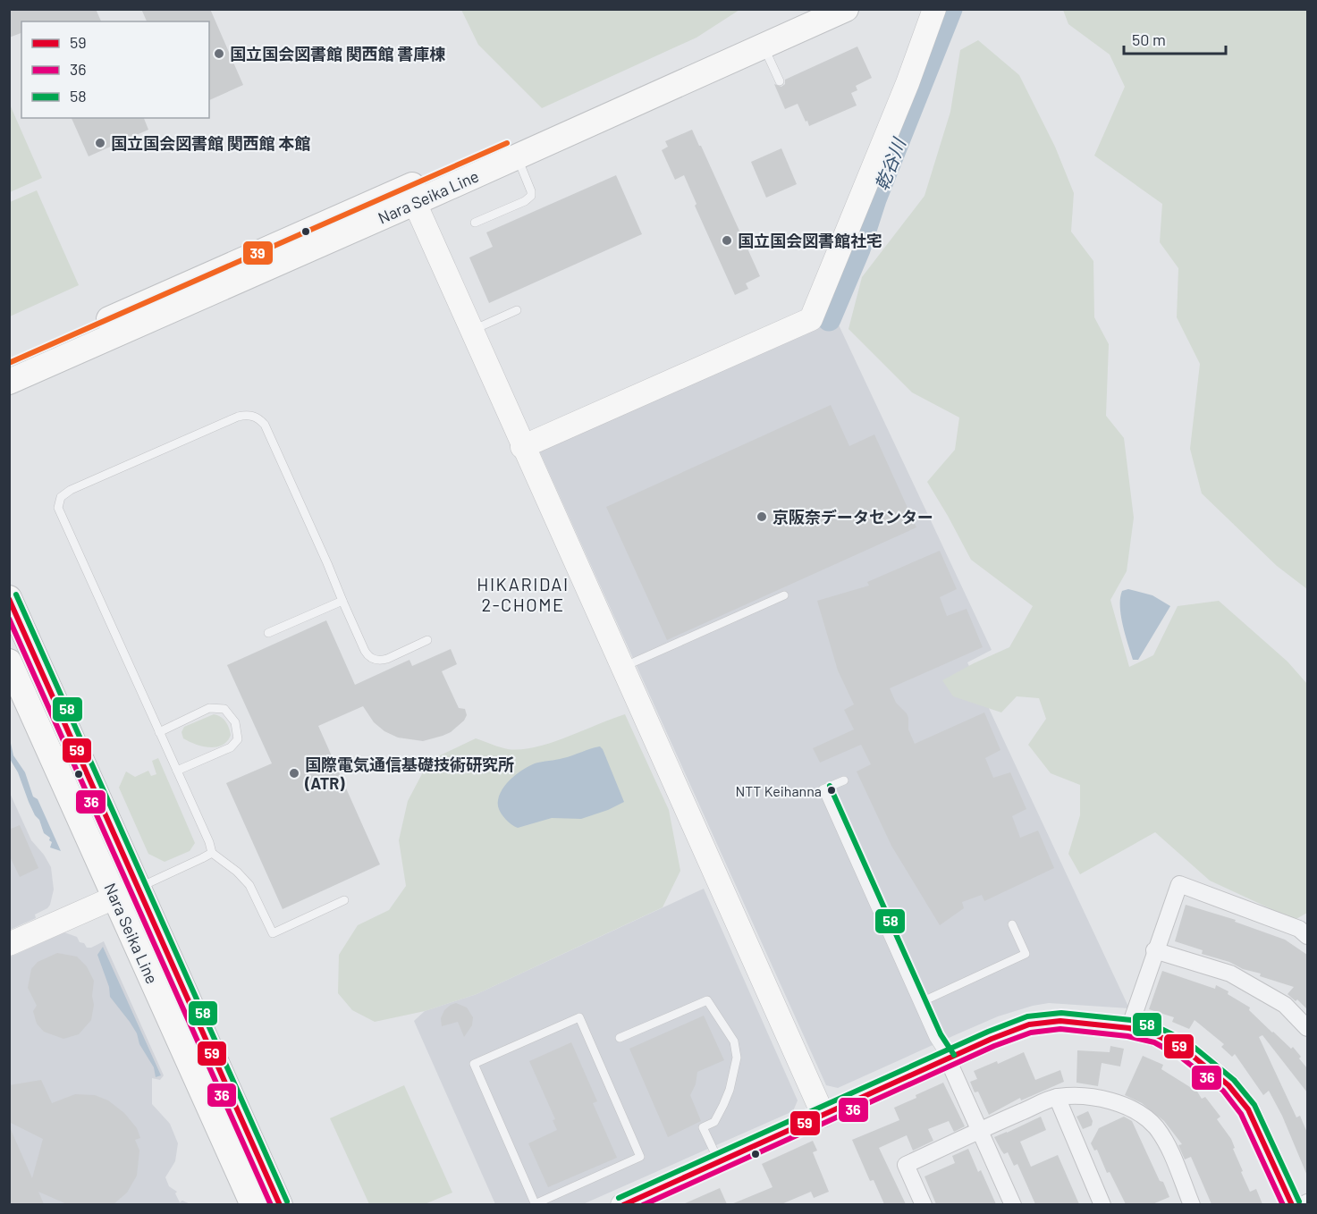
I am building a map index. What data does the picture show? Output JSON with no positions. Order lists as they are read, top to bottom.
{
  "streets": {
    "main road": ["Nara Seika Line"]
  },
  "districts": ["HIKARIDAI 2-CHOME"],
  "water": ["乾谷川"],
  "places": [
    "国立国会図書館 関西館 書庫棟",
    "国立国会図書館 関西館 本館",
    "国立国会図書館社宅",
    "京阪奈データセンター",
    "国際電気通信基礎技術研究所 (ATR)",
    "NTT Keihanna"
  ],
  "lines": [
    "transit line 39",
    "transit line 58",
    "transit line 59",
    "transit line 36"
  ],
  "legend": ["59", "36", "58"],
  "scale_bar": "50 m"
}
